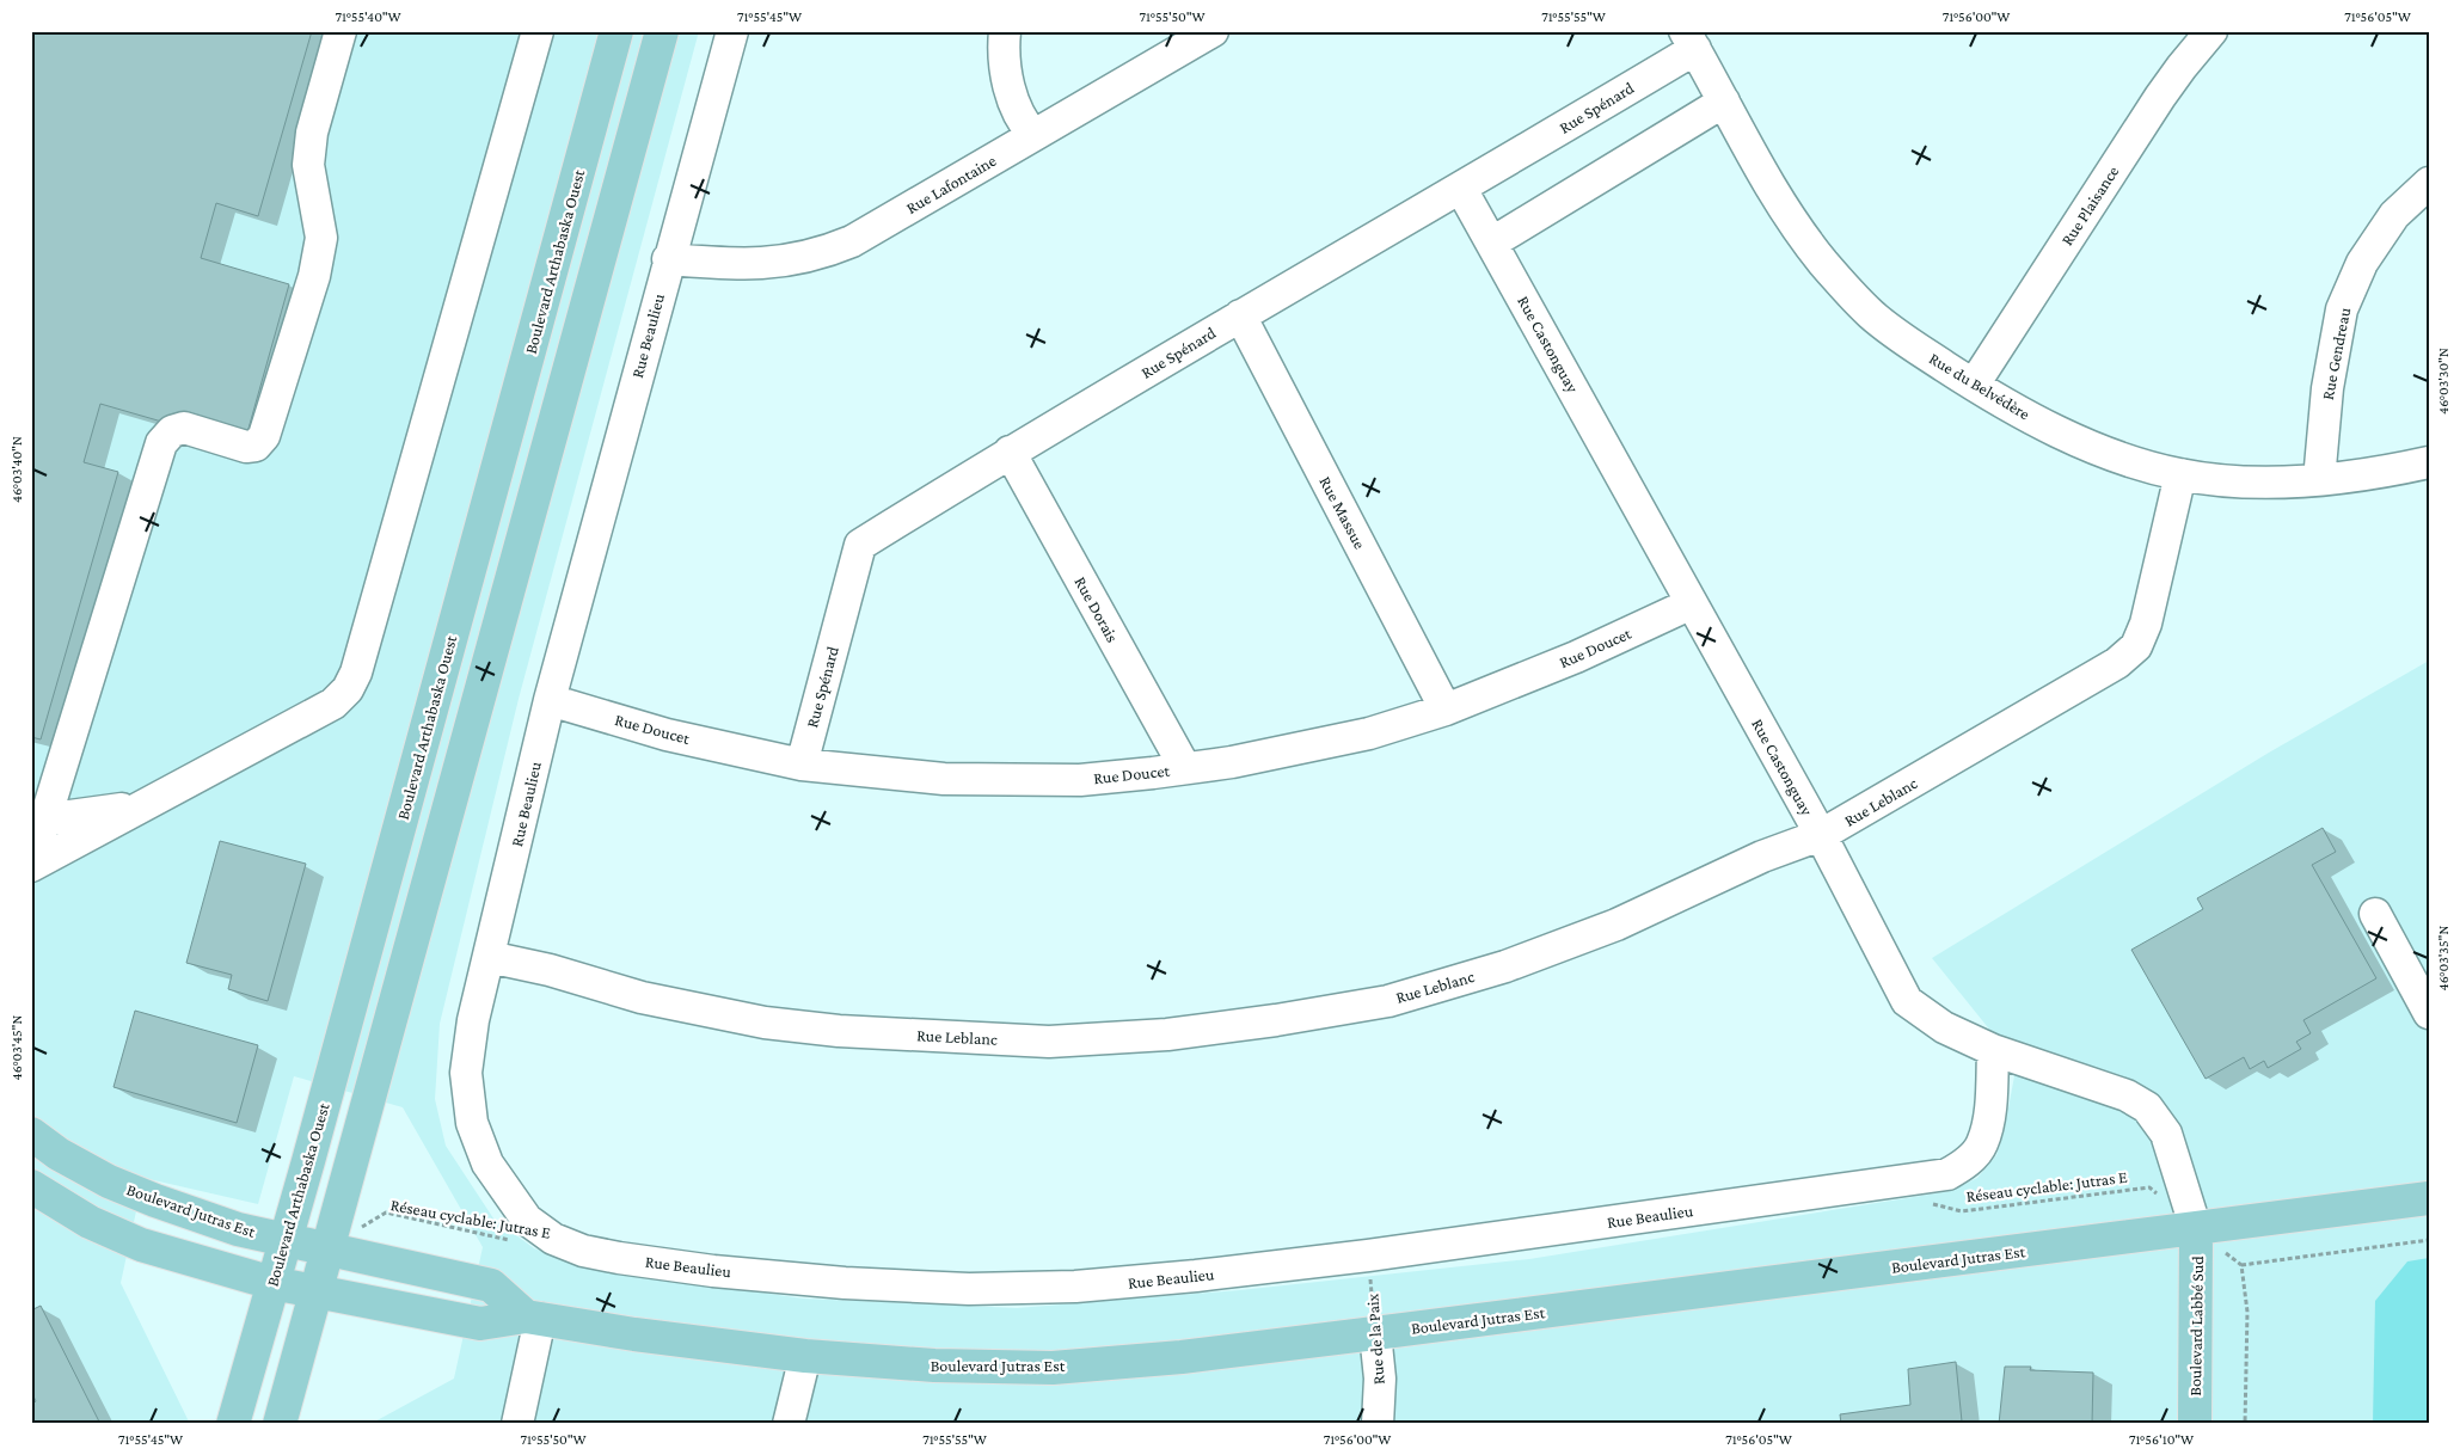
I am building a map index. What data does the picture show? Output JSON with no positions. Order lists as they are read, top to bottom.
{
  "streets": {
    "main road": ["Boulevard Arthabaska Ouest", "Boulevard Jutras Est", "Boulevard Labbé Sud"],
    "street": [
      "Rue Spénard",
      "Rue Lafontaine",
      "Rue Plaisance",
      "Rue Beaulieu",
      "Rue Castonguay",
      "Rue Gendreau",
      "Rue du Belvédère",
      "Rue Massue",
      "Rue Dorais",
      "Rue Doucet",
      "Rue Leblanc",
      "Rue de la Paix"
    ],
    "path": ["Réseau cyclable: Jutras E"]
  },
  "crossings": [
    ["Rue Spénard", "Rue Castonguay"],
    ["Rue Spénard", "Rue du Belvédère"],
    ["Rue Spénard", "Rue Massue"],
    ["Rue Spénard", "Rue Dorais"],
    ["Rue Spénard", "Rue Doucet"],
    ["Rue Lafontaine", "Rue Beaulieu"],
    ["Rue Plaisance", "Rue du Belvédère"],
    ["Boulevard Arthabaska Ouest", "Boulevard Jutras Est"],
    ["Rue Beaulieu", "Rue Castonguay"],
    ["Rue Beaulieu", "Rue Doucet"],
    ["Rue Beaulieu", "Rue Leblanc"],
    ["Rue Beaulieu", "Rue de la Paix"],
    ["Rue Castonguay", "Rue Doucet"],
    ["Rue Castonguay", "Rue Leblanc"],
    ["Rue Castonguay", "Boulevard Jutras Est"],
    ["Rue Castonguay", "Boulevard Labbé Sud"],
    ["Rue Gendreau", "Rue du Belvédère"],
    ["Rue du Belvédère", "Rue Leblanc"],
    ["Rue Massue", "Rue Doucet"],
    ["Rue Dorais", "Rue Doucet"],
    ["Réseau cyclable: Jutras E", "Boulevard Jutras Est"],
    ["Boulevard Jutras Est", "Boulevard Labbé Sud"],
    ["Boulevard Jutras Est", "Rue de la Paix"]
  ],
  "coordinates": [
    "71°55'40\"W",
    "71°55'45\"W",
    "71°55'50\"W",
    "71°55'55\"W",
    "71°56'00\"W",
    "71°56'05\"W",
    "46°03'30\"N",
    "46°03'40\"N",
    "46°03'35\"N",
    "46°03'45\"N",
    "71°56'10\"W"
  ]
}
